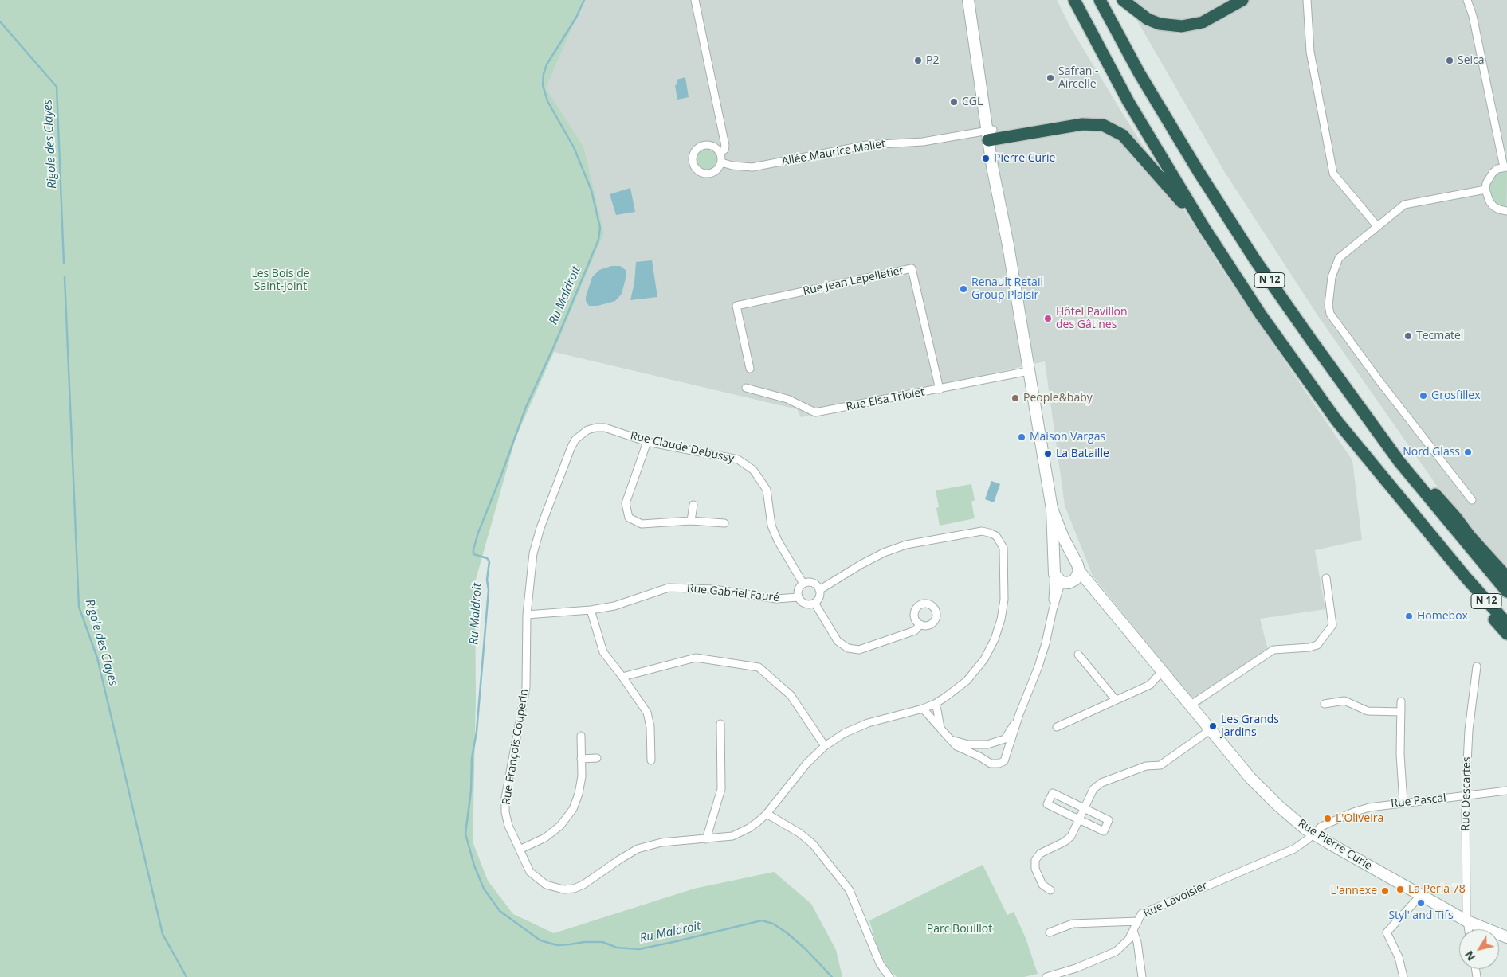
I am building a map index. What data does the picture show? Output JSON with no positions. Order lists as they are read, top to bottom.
{
  "streets": {
    "highway": ["N 12"],
    "street": [
      "Allée Maurice Mallet",
      "Rue Jean Lepelletier",
      "Rue Elsa Triolet",
      "Rue Claude Debussy",
      "Rue Gabriel Fauré",
      "Rue François Couperin",
      "Rue Descartes",
      "Rue Pascal",
      "Rue Pierre Curie",
      "Rue Lavoisier"
    ]
  },
  "crossings": [
    ["Allée Maurice Mallet", "Rue Pierre Curie"],
    ["Rue Jean Lepelletier", "Rue Elsa Triolet"],
    ["Rue Elsa Triolet", "Rue Pierre Curie"],
    ["Rue Claude Debussy", "Rue Gabriel Fauré"],
    ["Rue Claude Debussy", "Rue François Couperin"],
    ["Rue Gabriel Fauré", "Rue François Couperin"],
    ["Rue Descartes", "Rue Pascal"],
    ["Rue Descartes", "Rue Pierre Curie"],
    ["Rue Pascal", "Rue Pierre Curie"],
    ["Rue Pascal", "Rue Lavoisier"],
    ["Rue Pierre Curie", "Rue Lavoisier"]
  ],
  "water": ["Rigole des Clayes", "Ru Maldroit"],
  "parks": ["Les Bois de Saint-Joint", "Parc Bouillot"],
  "places": [
    "P2",
    "Seica",
    "Safran - Aircelle",
    "CGL",
    "Pierre Curie",
    "Renault Retail Group Plaisir",
    "Hôtel Pavillon des Gâtines",
    "Tecmatel",
    "Grosfillex",
    "People&baby",
    "Maison Vargas",
    "Nord Glass",
    "La Bataille",
    "Homebox",
    "Les Grands Jardins",
    "L'Oliveira",
    "La Perla 78",
    "L'annexe",
    "Styl' and Tifs"
  ],
  "north": "bottom left"
}
